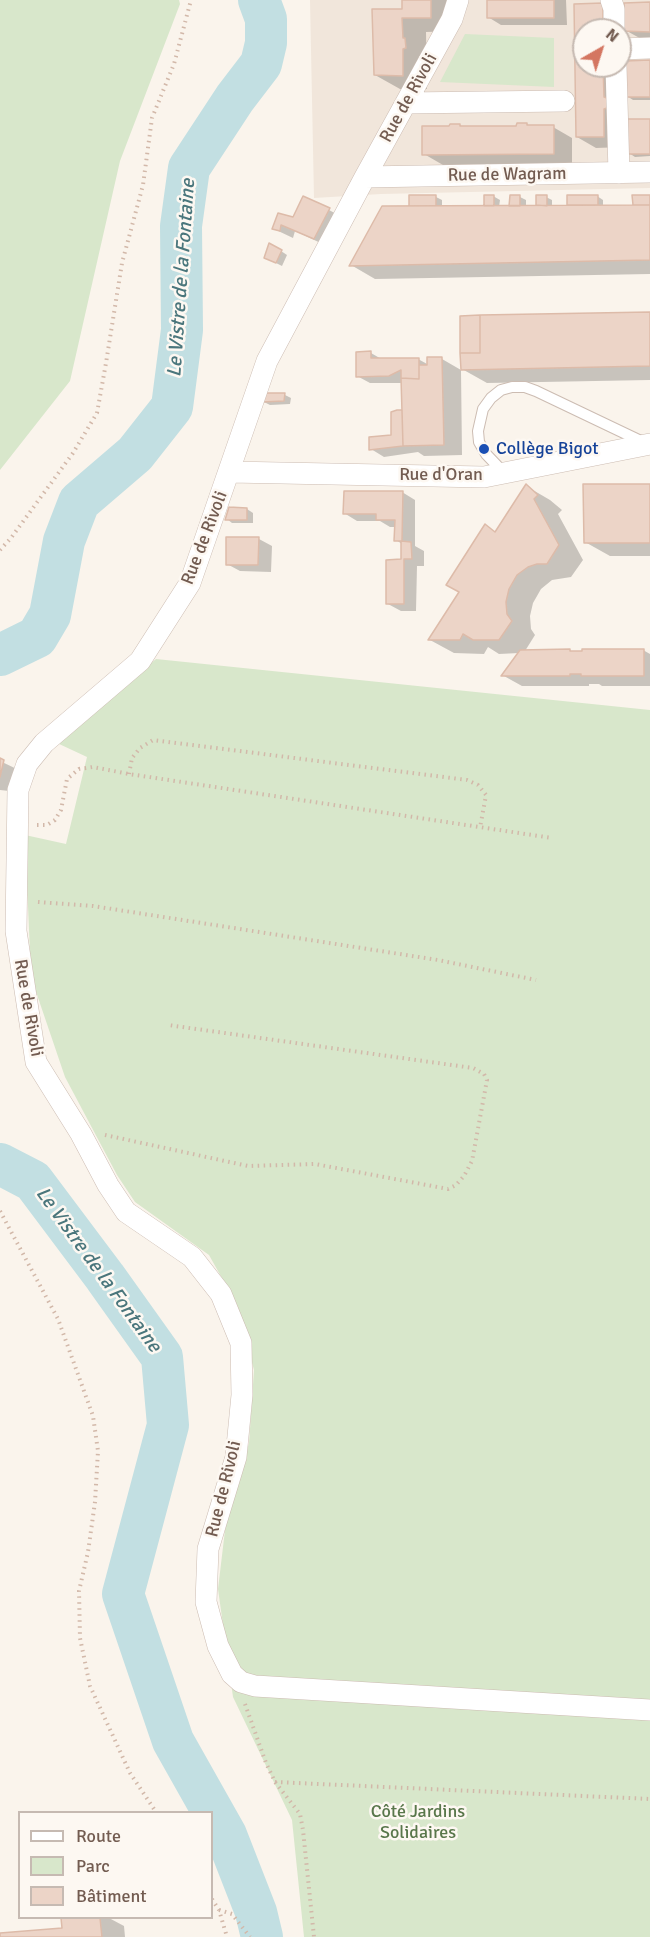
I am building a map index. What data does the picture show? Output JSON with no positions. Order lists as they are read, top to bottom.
{
  "streets": {
    "street": ["Rue de Rivoli", "Rue de Wagram", "Rue d'Oran"]
  },
  "crossings": [
    ["Rue de Rivoli", "Rue de Wagram"],
    ["Rue de Rivoli", "Rue d'Oran"]
  ],
  "water": ["Le Vistre de la Fontaine"],
  "parks": ["Côté Jardins Solidaires"],
  "places": ["Collège Bigot"],
  "legend": ["Route", "Parc", "Bâtiment"],
  "north": "top right"
}
